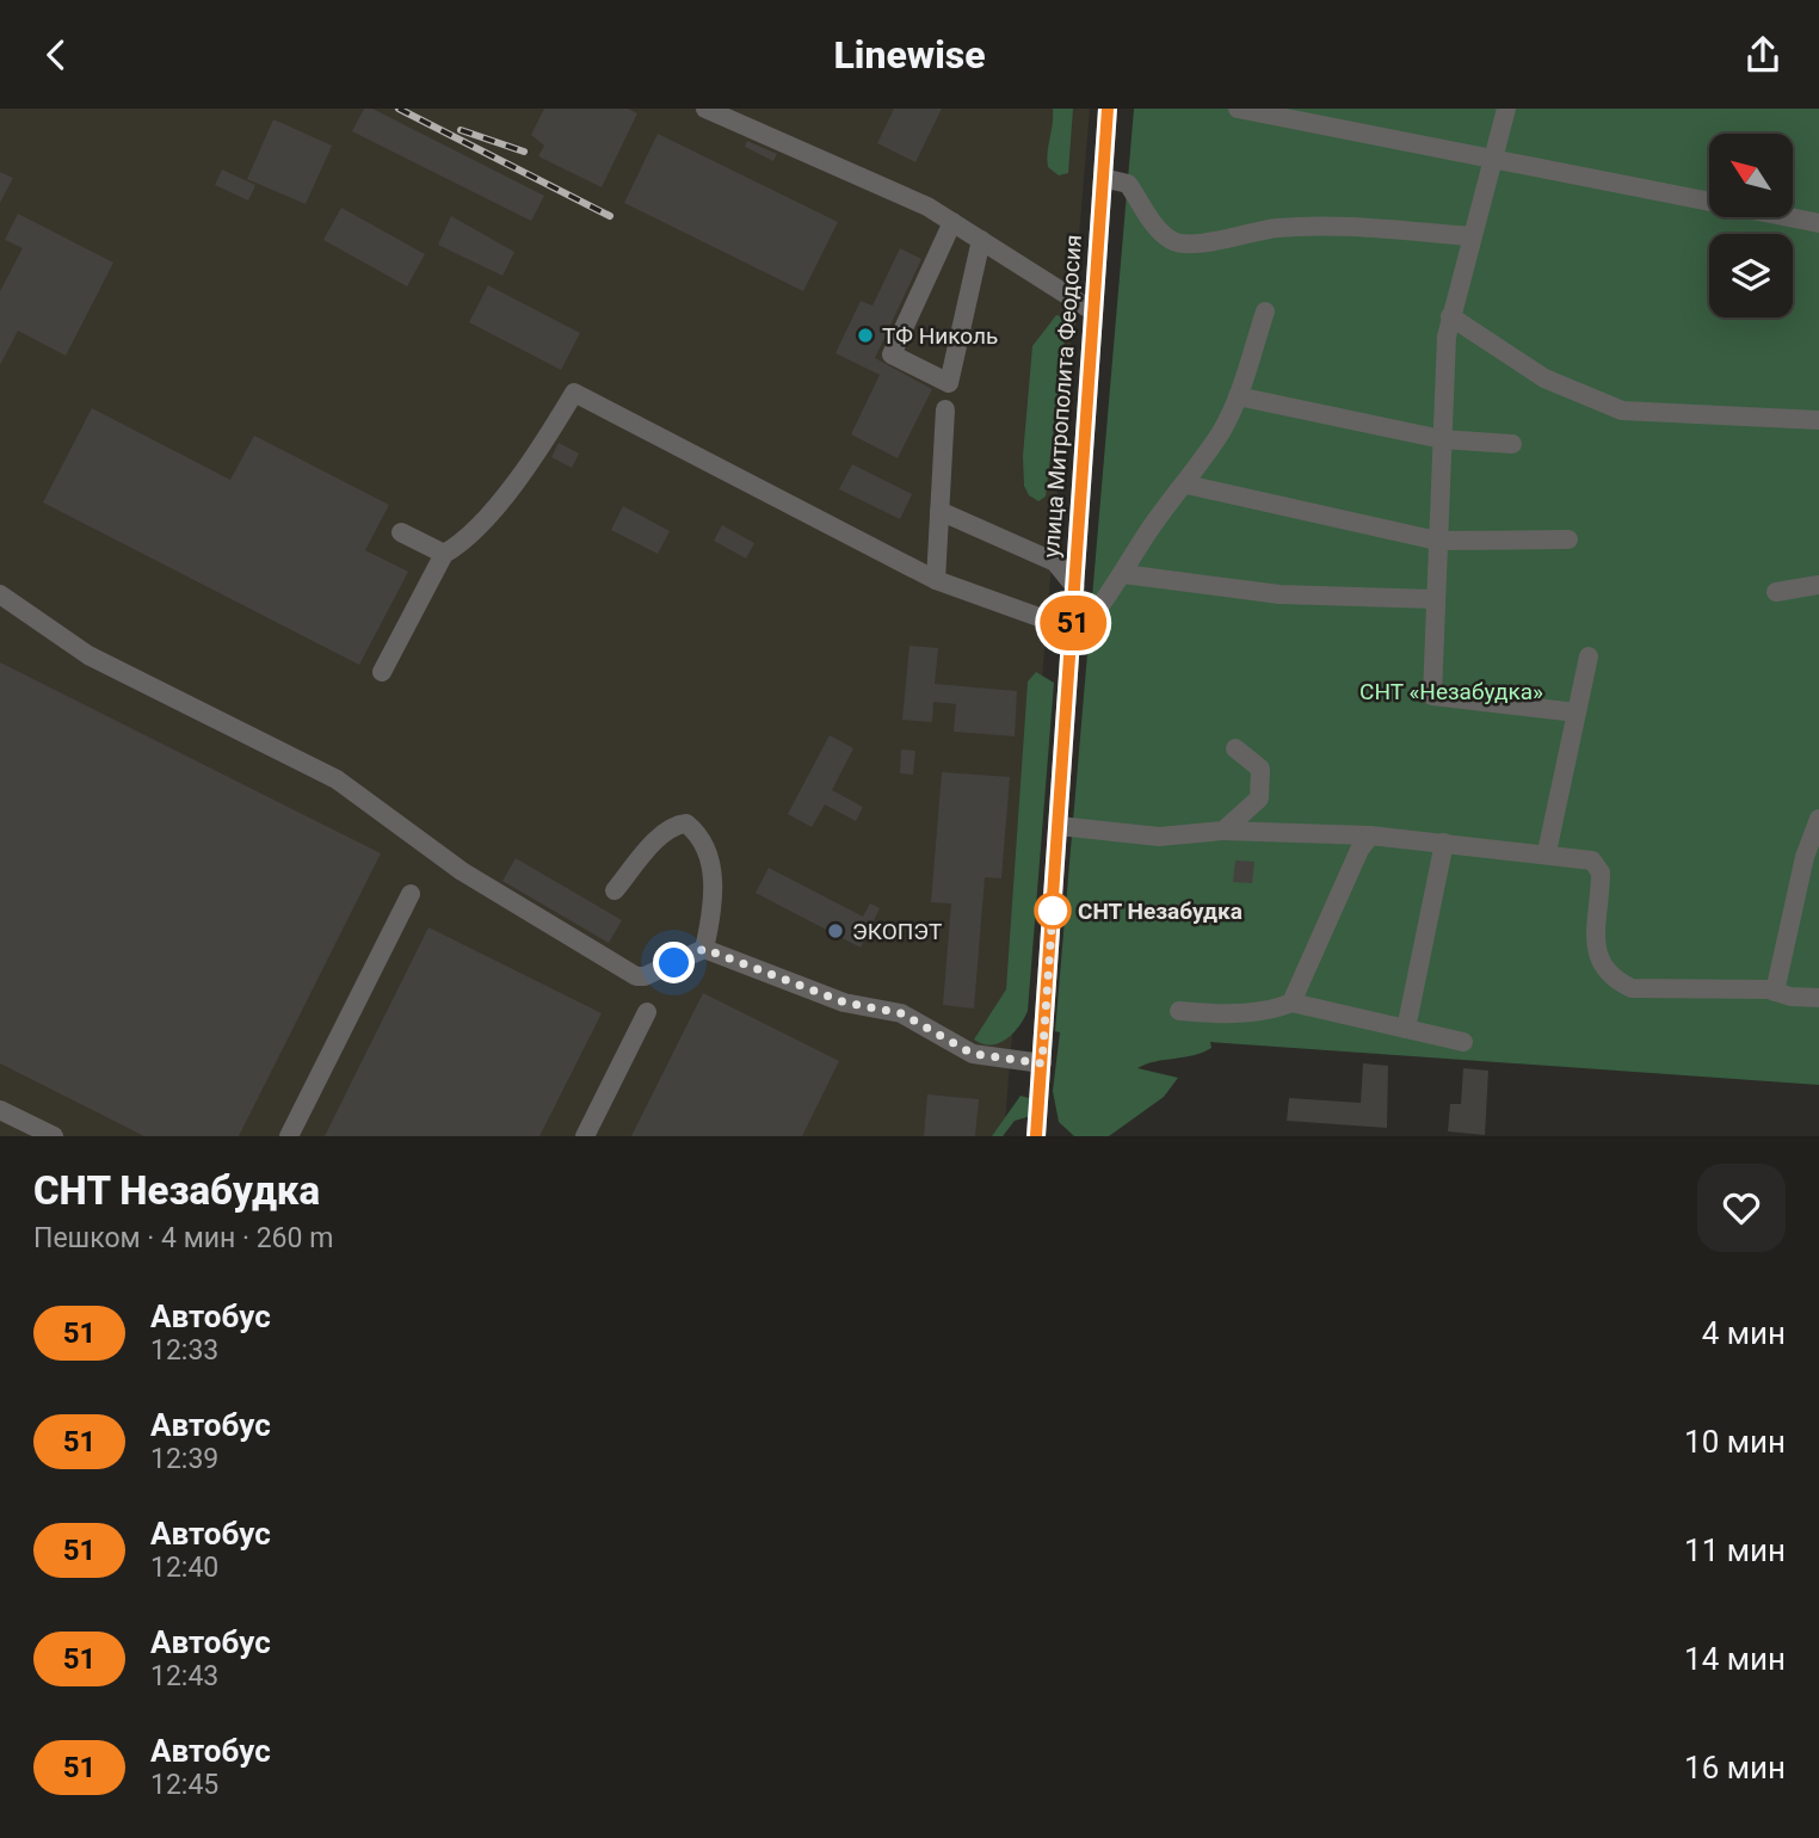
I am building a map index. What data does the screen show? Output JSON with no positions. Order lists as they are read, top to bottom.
{
  "streets": {
    "street": ["улица Митрополита Феодосия"]
  },
  "parks": ["СНТ «Незабудка»"],
  "places": ["ТФ Николь", "СНТ Незабудка", "ЭКОПЭТ"],
  "lines": ["bus line 51"],
  "north": "top left",
  "page": {
    "header": "Linewise",
    "on_map": "51",
    "heading": ["СНТ Незабудка", "Пешком · 4 мин · 260 m"],
    "list": [
      {
        "mark": "51",
        "name": "Автобус",
        "note": "12:33",
        "value": "4 мин"
      },
      {
        "mark": "51",
        "name": "Автобус",
        "note": "12:39",
        "value": "10 мин"
      },
      {
        "mark": "51",
        "name": "Автобус",
        "note": "12:40",
        "value": "11 мин"
      },
      {
        "mark": "51",
        "name": "Автобус",
        "note": "12:43",
        "value": "14 мин"
      },
      {
        "mark": "51",
        "name": "Автобус",
        "note": "12:45",
        "value": "16 мин"
      }
    ]
  }
}
